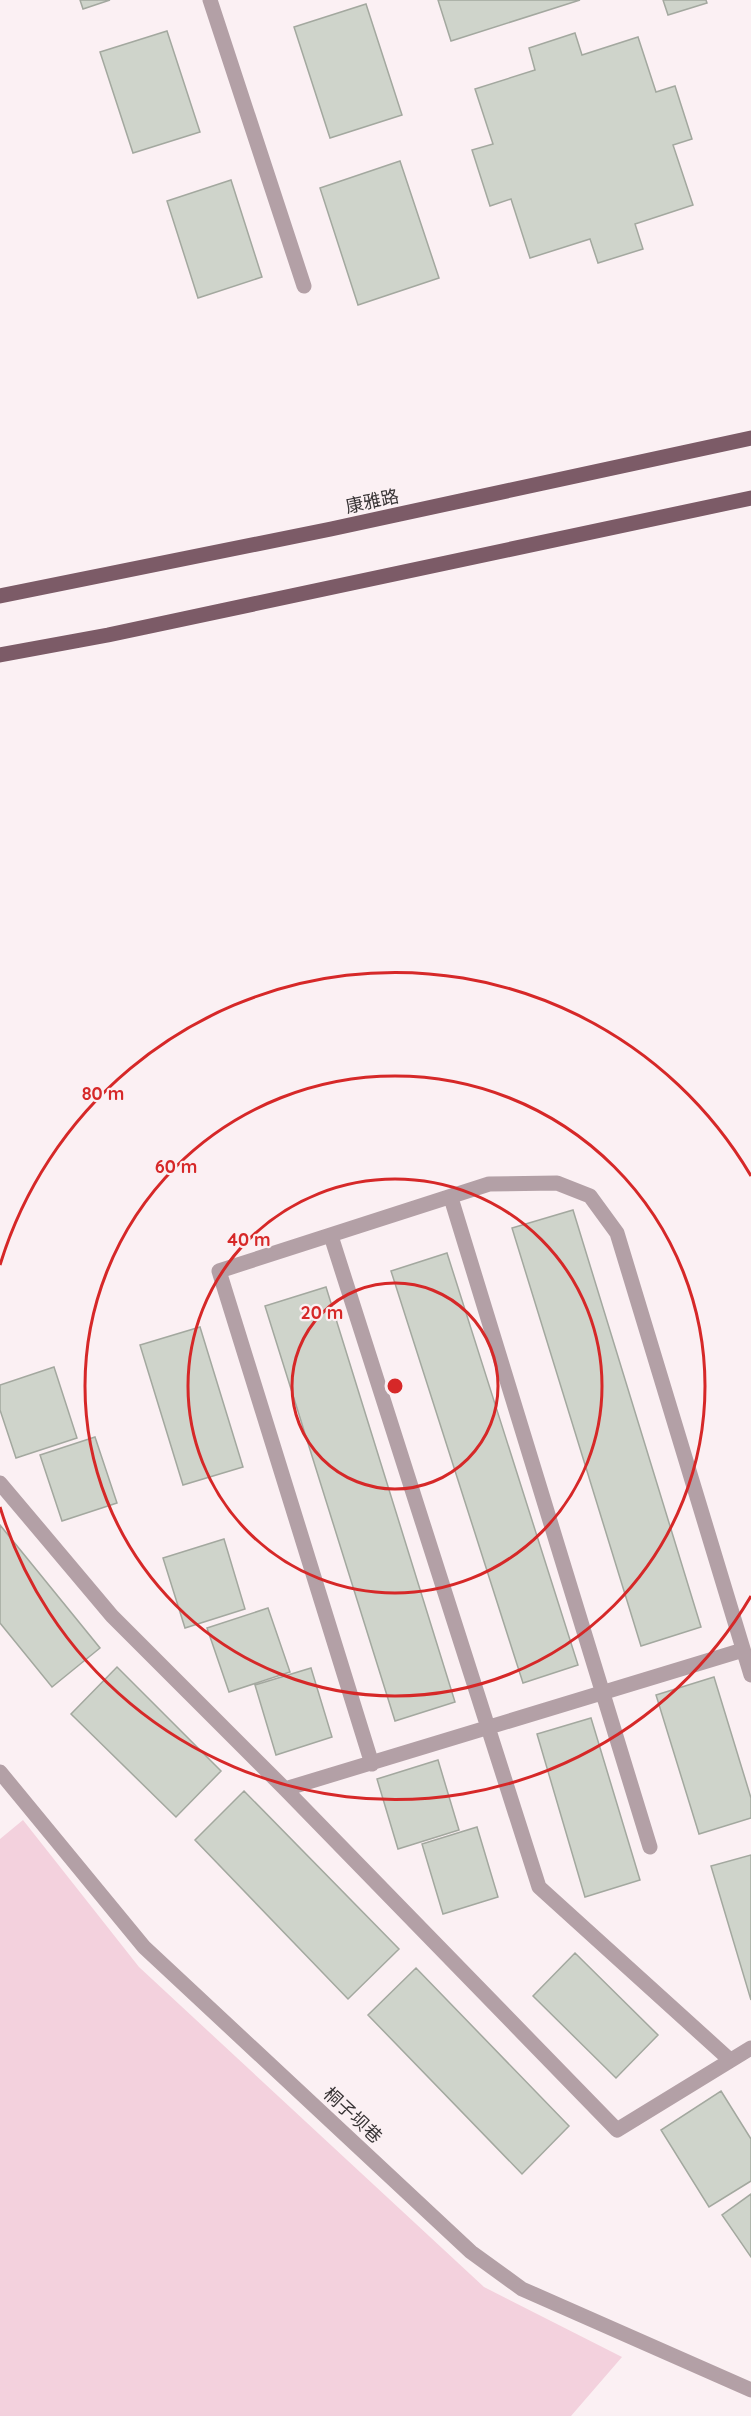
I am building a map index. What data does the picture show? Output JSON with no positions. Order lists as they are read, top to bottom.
{
  "streets": {
    "main road": ["康雅路"],
    "street": ["桐子坝巷"]
  },
  "rings": [
    "80 m",
    "60 m",
    "40 m",
    "20 m"
  ]
}
